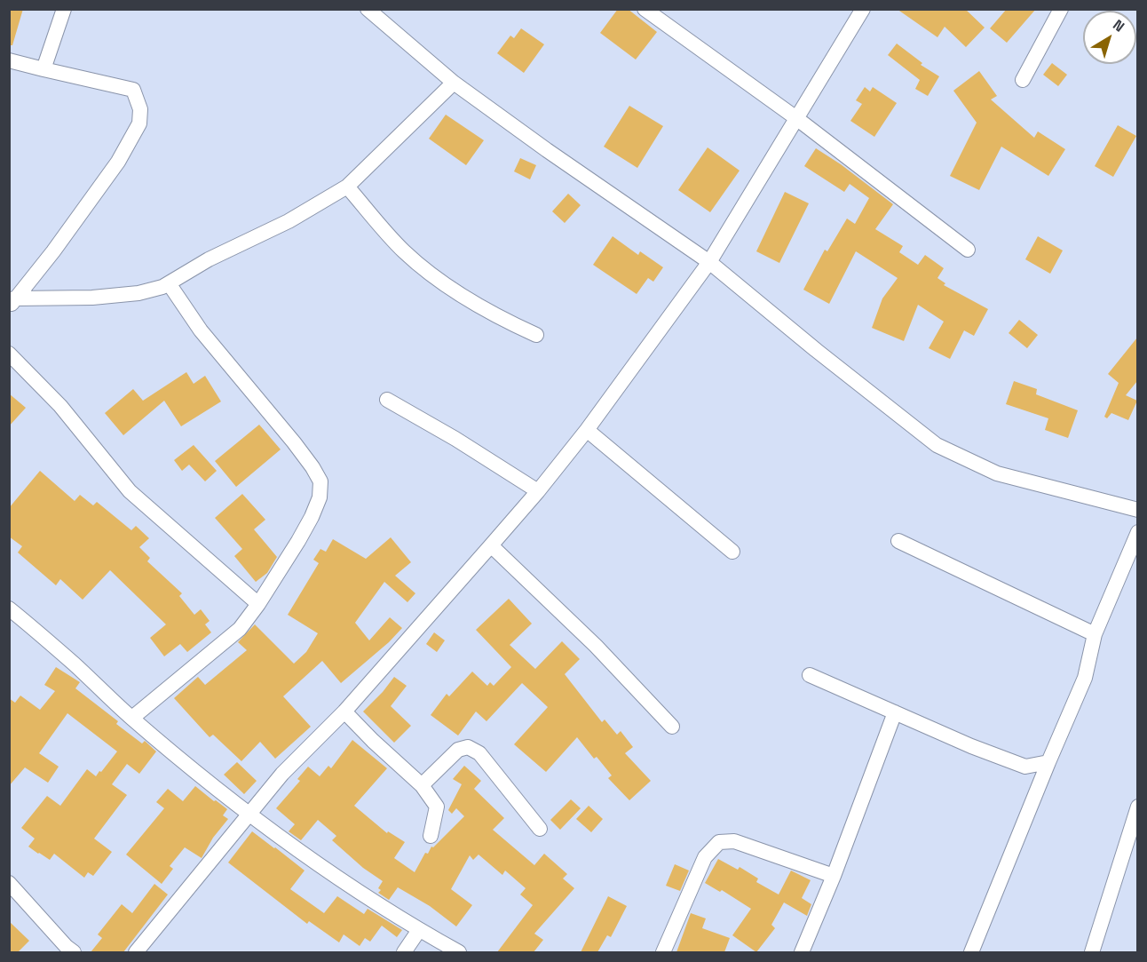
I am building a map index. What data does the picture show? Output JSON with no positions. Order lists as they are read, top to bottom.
{
  "north": "top right"
}
